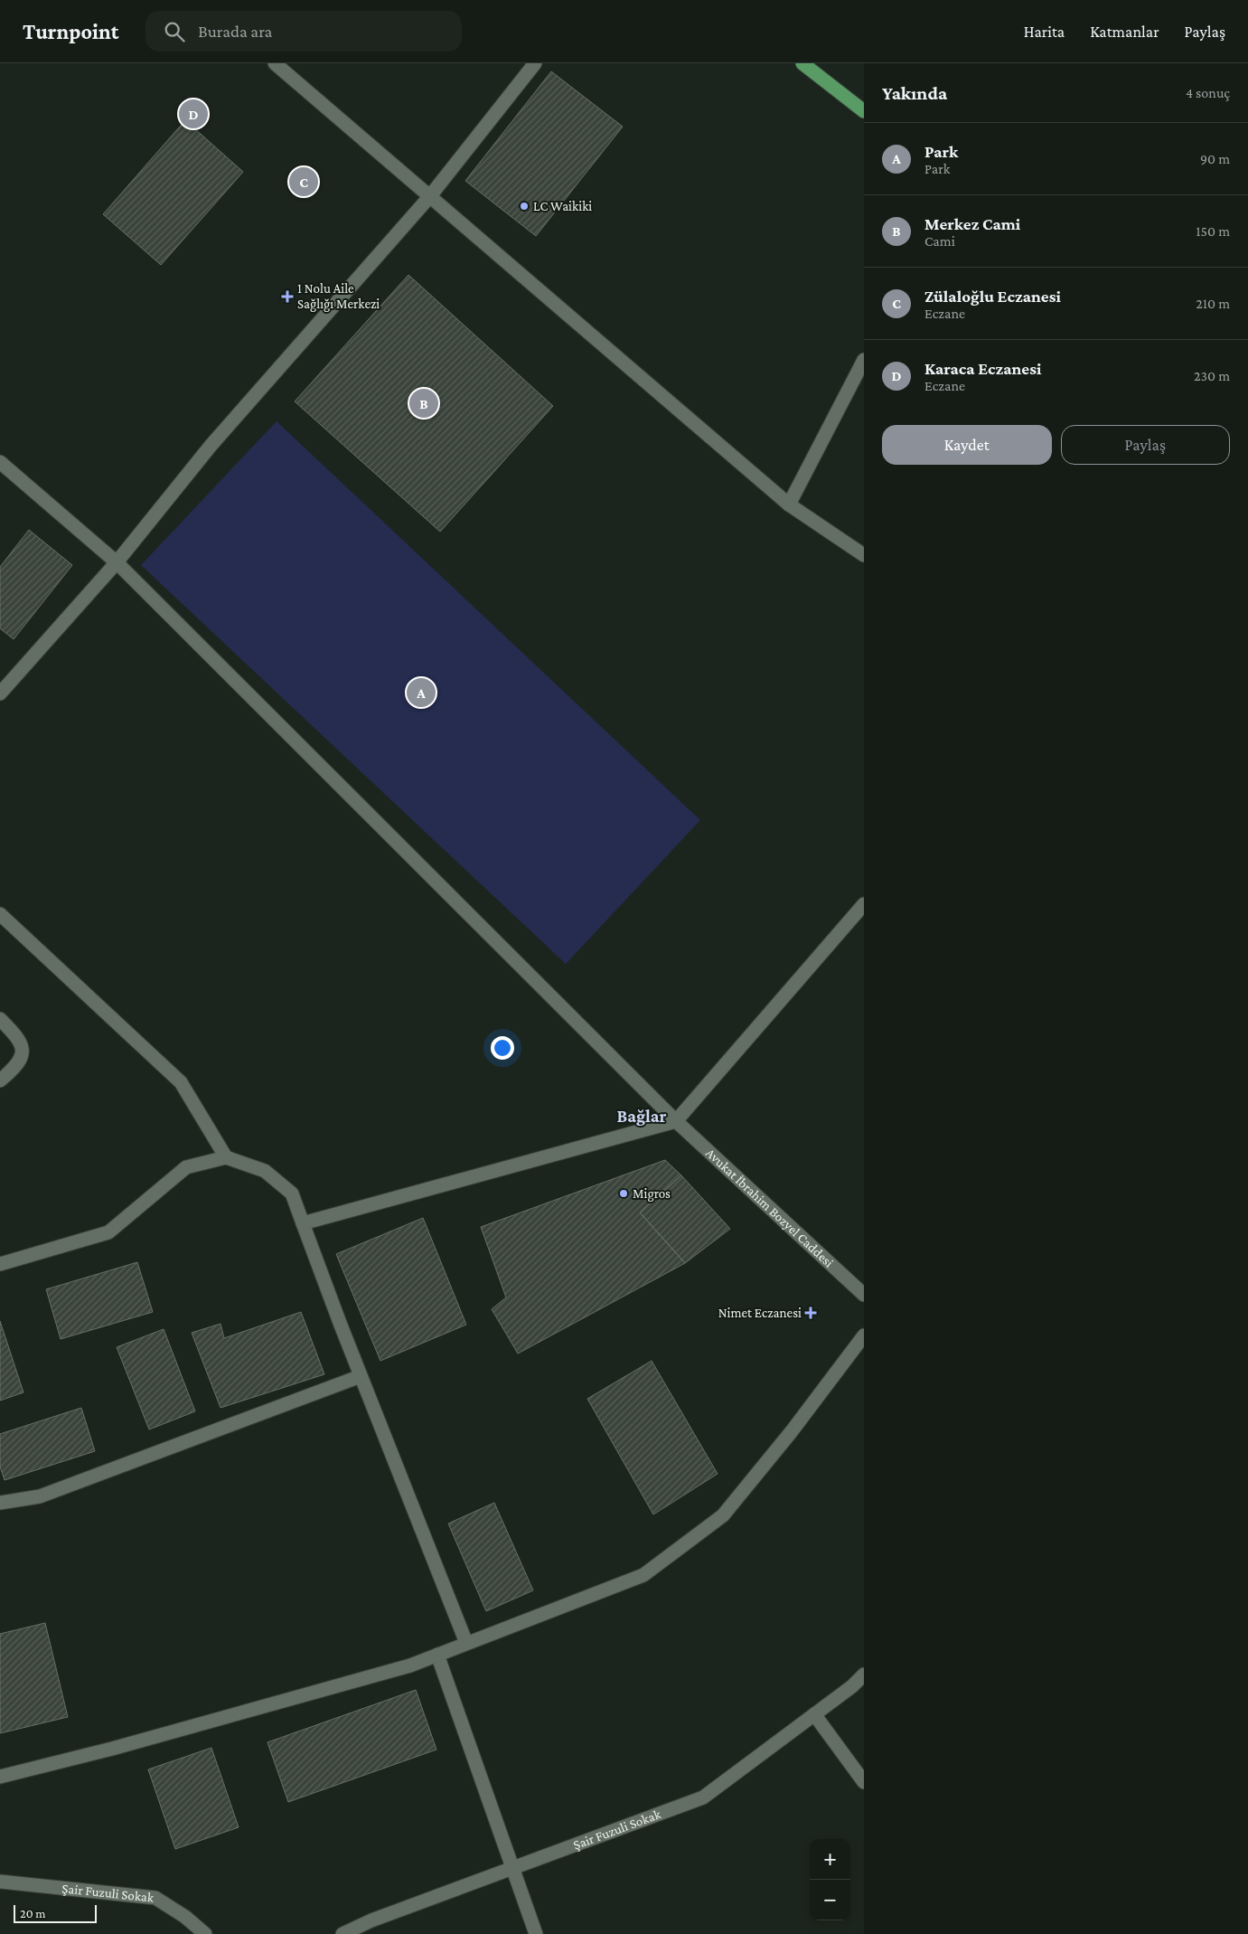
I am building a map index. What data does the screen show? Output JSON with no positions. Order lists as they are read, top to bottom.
{
  "streets": {
    "street": ["Avukat İbrahim Bozyel Caddesi", "Şair Fuzuli Sokak"]
  },
  "districts": ["Bağlar"],
  "places": {
    "other": ["LC Waikiki", "Migros"],
    "health": ["1 Nolu Aile Sağlığı Merkezi", "Nimet Eczanesi"]
  },
  "scale_bar": "20 m",
  "page": {
    "header": "Turnpoint",
    "search": "Burada ara",
    "nav": ["Harita", "Katmanlar", "Paylaş"],
    "heading": ["Yakında", "4 sonuç"],
    "pins": [
      "D",
      "C",
      "B",
      "A"
    ],
    "list": [
      {
        "mark": "A",
        "name": "Park",
        "note": "Park",
        "value": "90 m"
      },
      {
        "mark": "B",
        "name": "Merkez Cami",
        "note": "Cami",
        "value": "150 m"
      },
      {
        "mark": "C",
        "name": "Zülaloğlu Eczanesi",
        "note": "Eczane",
        "value": "210 m"
      },
      {
        "mark": "D",
        "name": "Karaca Eczanesi",
        "note": "Eczane",
        "value": "230 m"
      }
    ],
    "buttons": ["Kaydet", "Paylaş"],
    "map_buttons": ["+", "−"],
    "scale": "20 m"
  }
}
